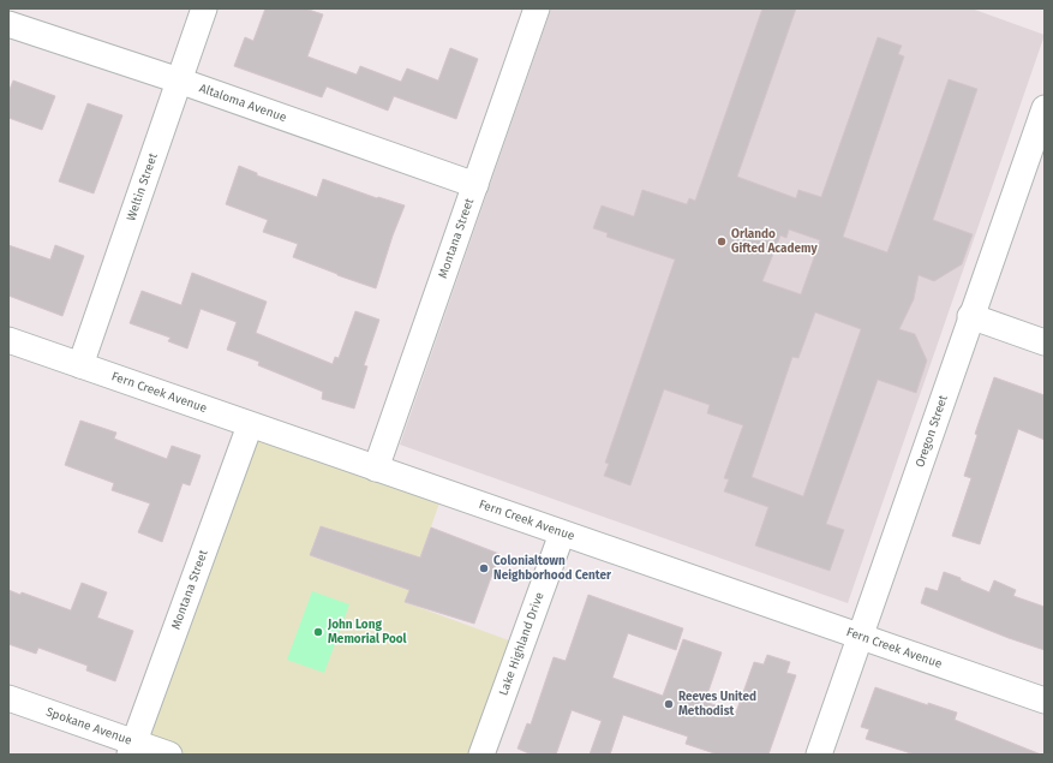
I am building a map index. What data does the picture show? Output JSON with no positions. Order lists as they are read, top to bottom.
{
  "streets": {
    "street": [
      "Altaloma Avenue",
      "Weltin Street",
      "Montana Street",
      "Fern Creek Avenue",
      "Oregon Street",
      "Lake Highland Drive",
      "Spokane Avenue"
    ]
  },
  "crossings": [
    ["Altaloma Avenue", "Weltin Street"],
    ["Altaloma Avenue", "Montana Street"],
    ["Weltin Street", "Fern Creek Avenue"],
    ["Montana Street", "Fern Creek Avenue"],
    ["Montana Street", "Spokane Avenue"],
    ["Fern Creek Avenue", "Oregon Street"],
    ["Fern Creek Avenue", "Lake Highland Drive"]
  ],
  "places": [
    "Orlando Gifted Academy",
    "Colonialtown Neighborhood Center",
    "John Long Memorial Pool",
    "Reeves United Methodist"
  ]
}
